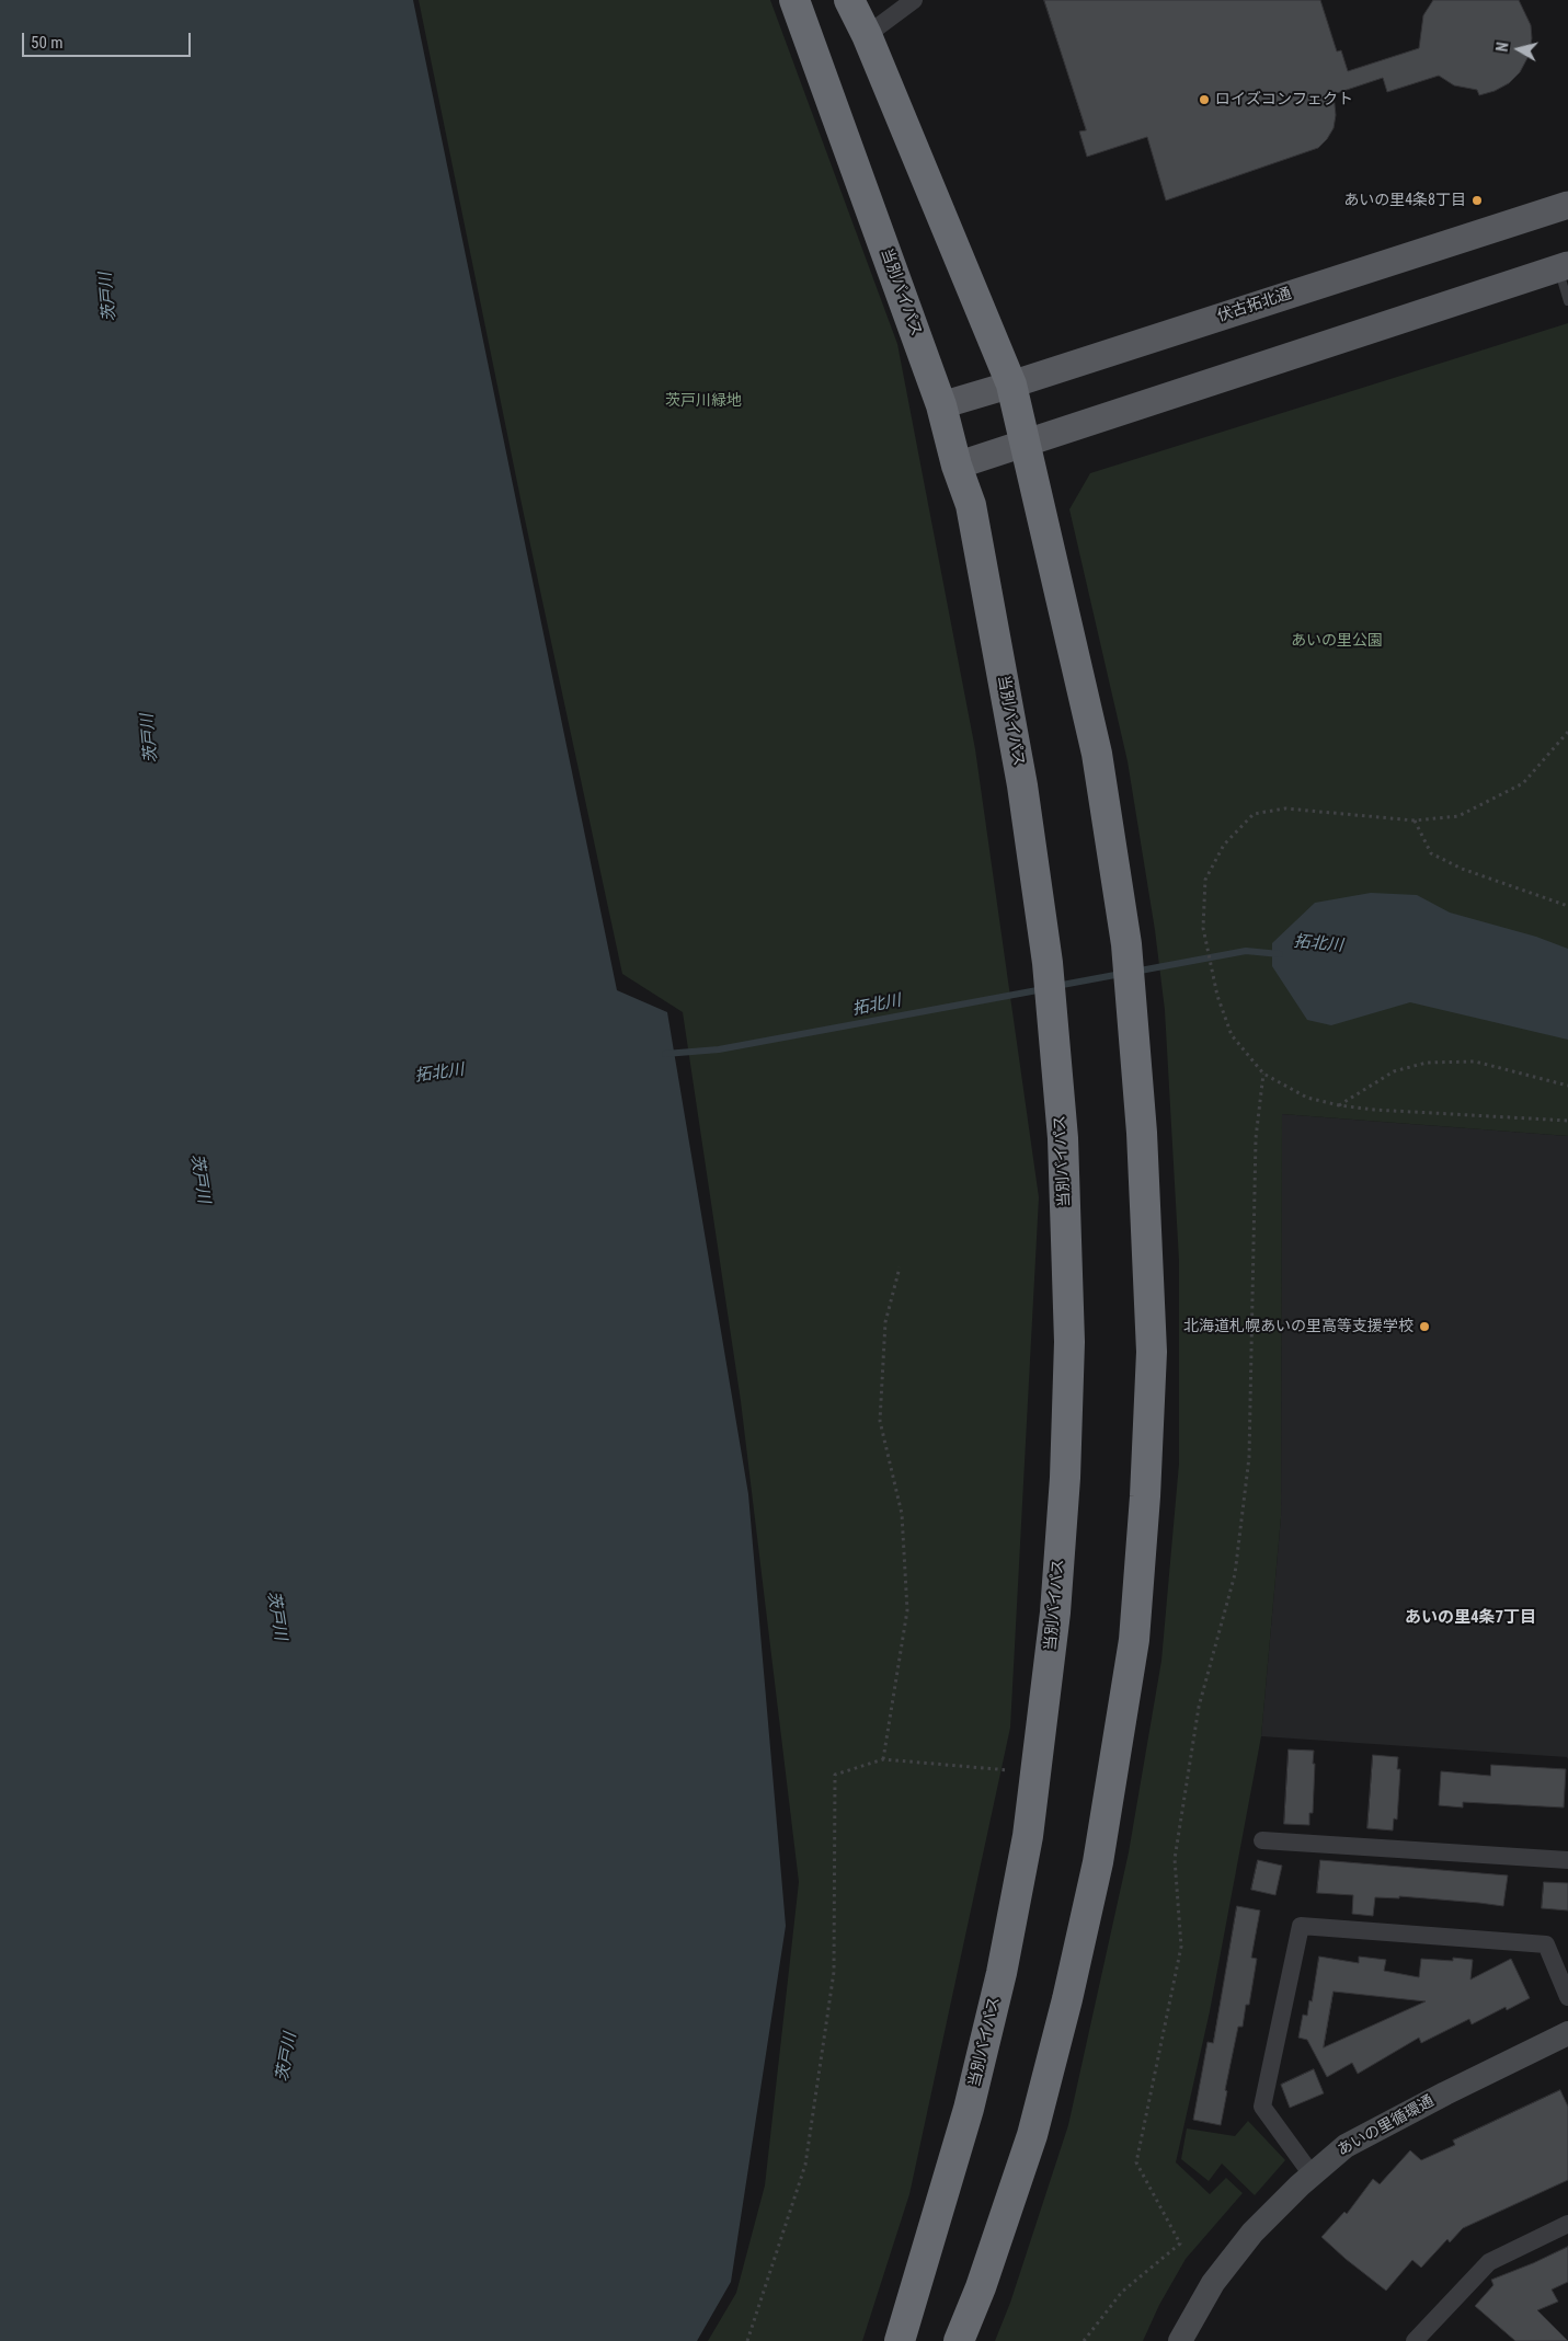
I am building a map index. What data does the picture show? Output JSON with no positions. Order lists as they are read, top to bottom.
{
  "streets": {
    "highway": ["当別バイパス"],
    "main road": ["伏古拓北通"],
    "street": ["あいの里循環通"]
  },
  "crossings": [
    ["当別バイパス", "伏古拓北通"]
  ],
  "districts": ["あいの里4条7丁目"],
  "water": ["茨戸川", "拓北川"],
  "parks": ["茨戸川緑地", "あいの里公園"],
  "places": ["ロイズコンフェクト", "あいの里4条8丁目", "北海道札幌あいの里高等支援学校"],
  "scale_bar": "50 m",
  "north": "left"
}
